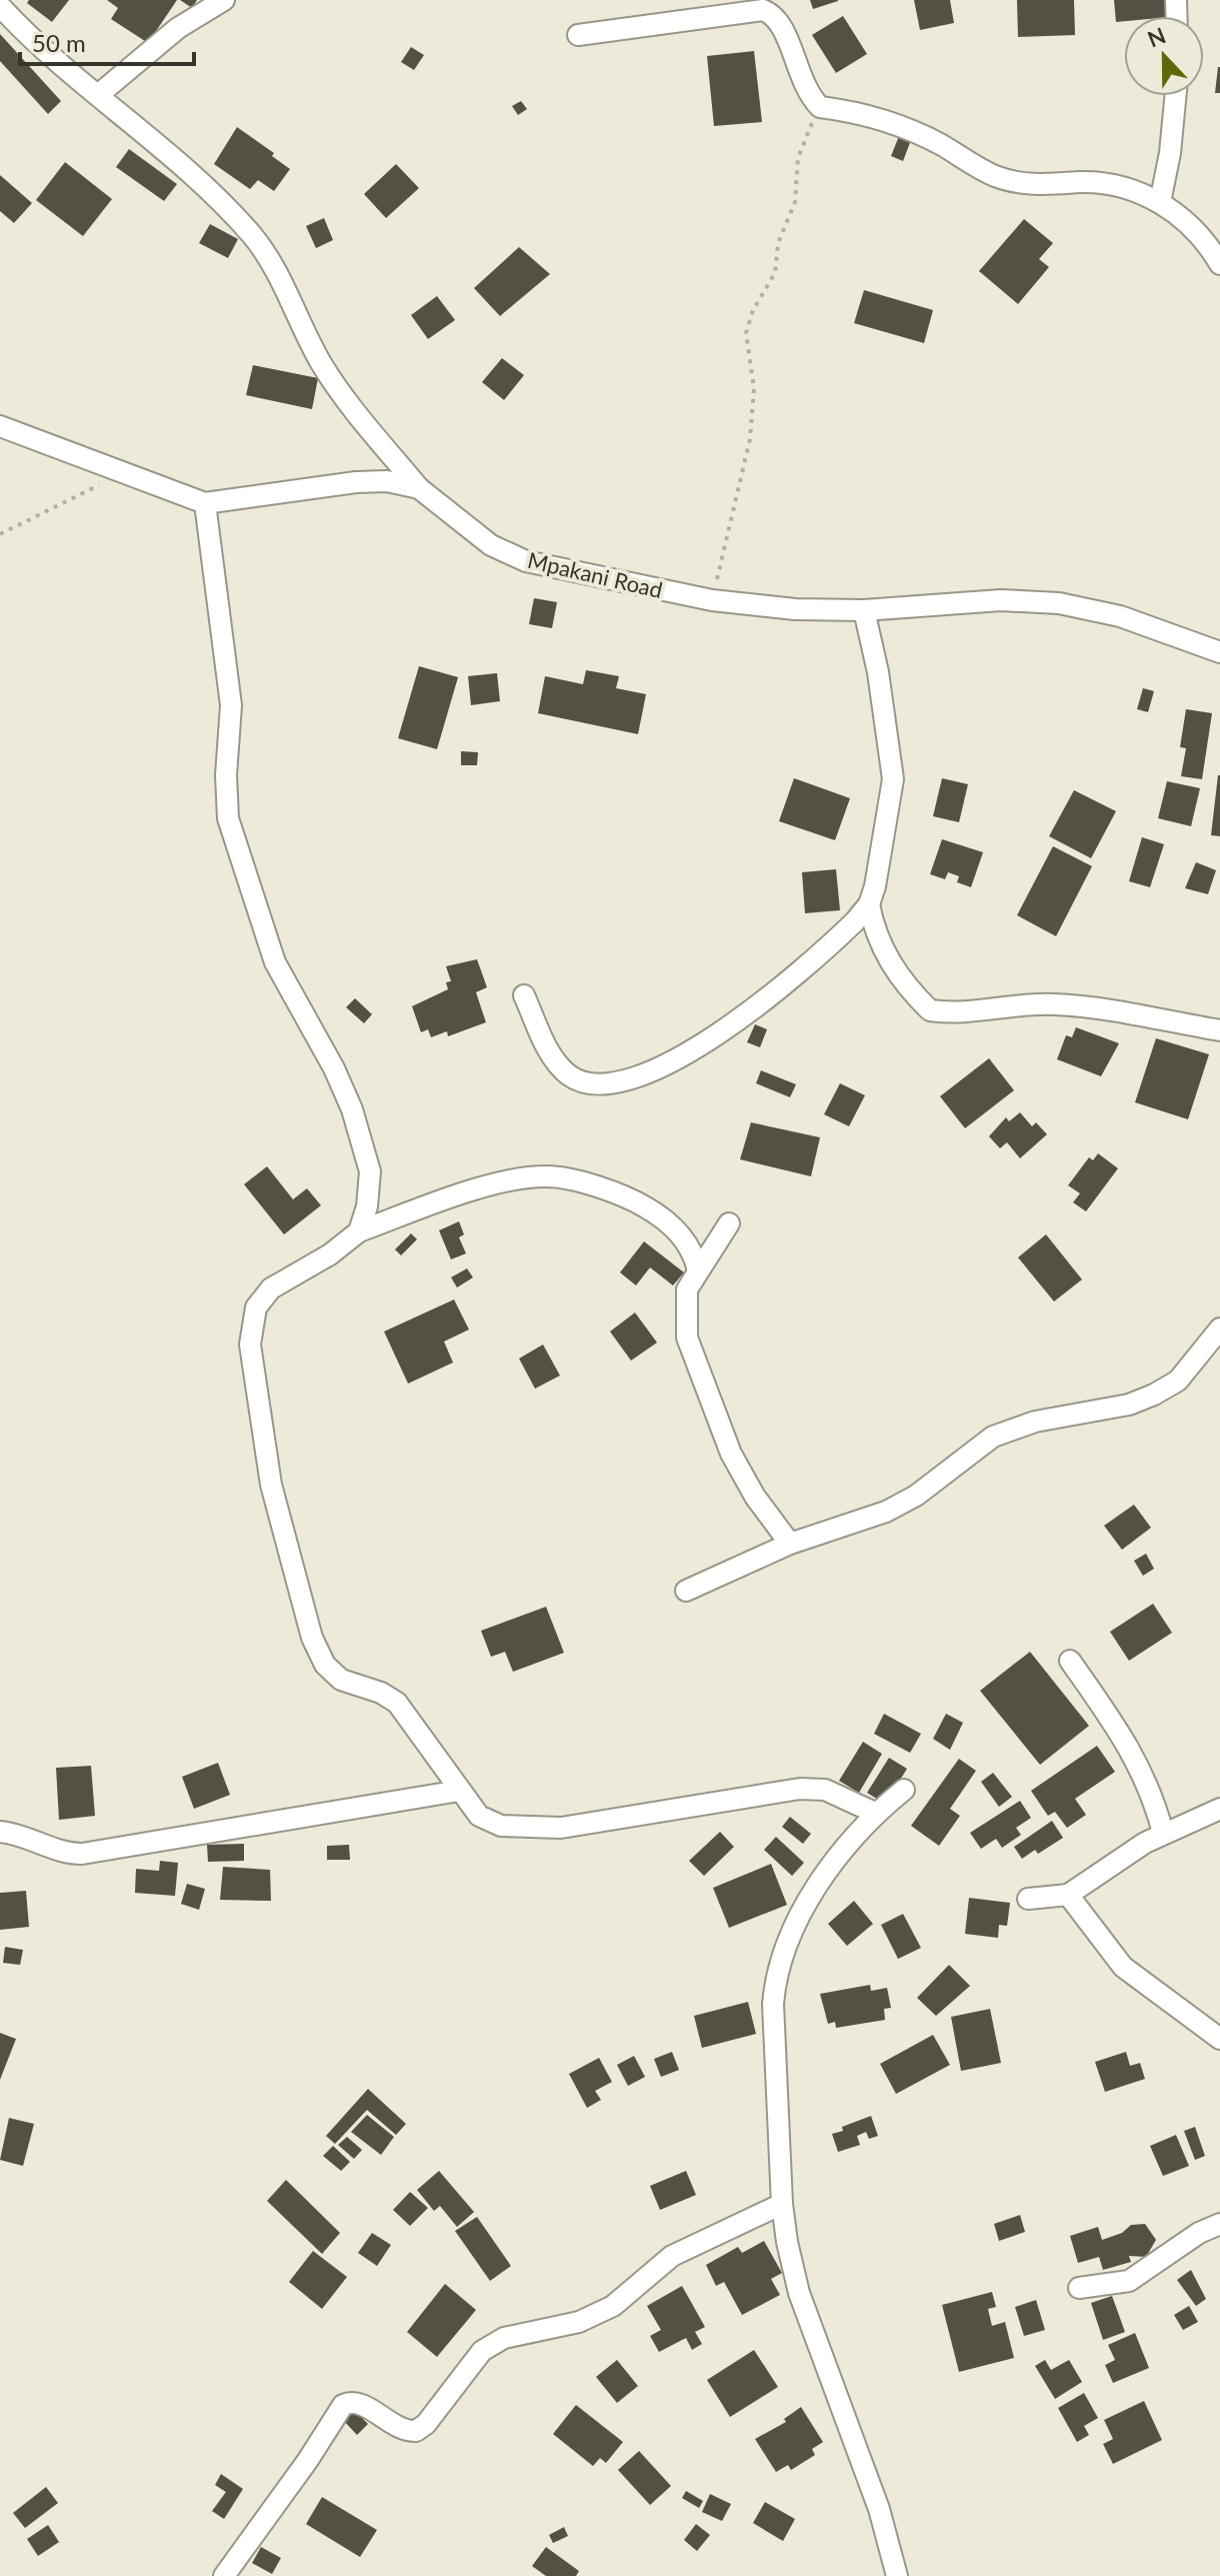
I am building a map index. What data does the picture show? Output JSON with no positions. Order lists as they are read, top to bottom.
{
  "streets": {
    "street": ["Mpakani Road"]
  },
  "scale_bar": "50 m",
  "north": "top"
}
